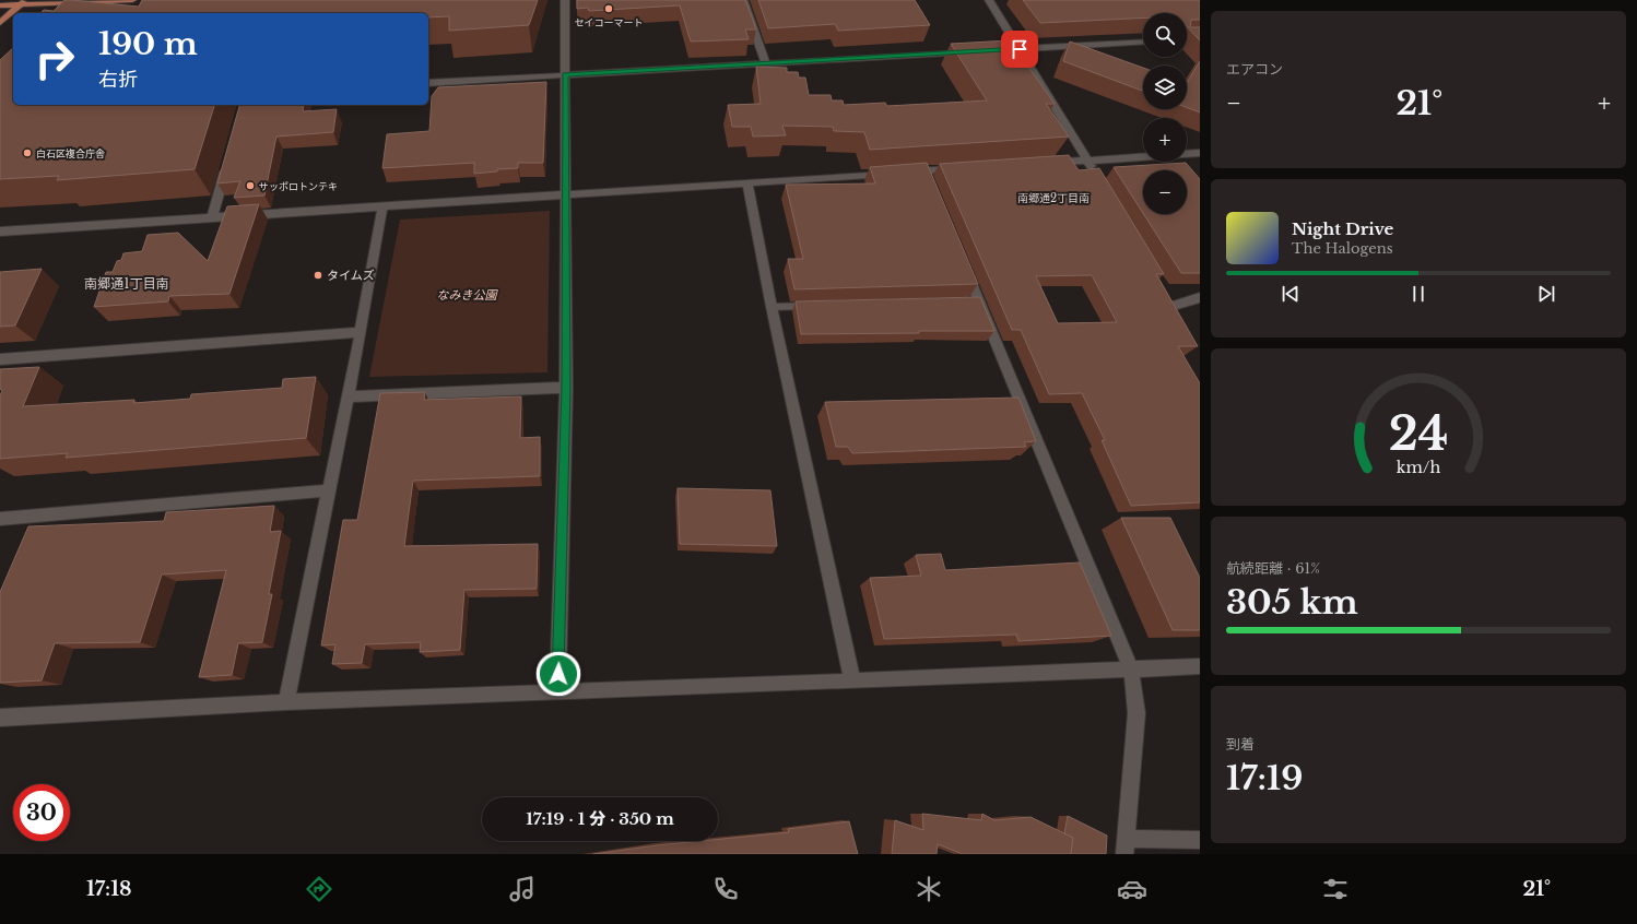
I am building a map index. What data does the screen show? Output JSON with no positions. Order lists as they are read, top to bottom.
{
  "districts": ["南郷通2丁目南", "南郷通1丁目南"],
  "parks": ["なみき公園"],
  "places": [
    "セイコーマート",
    "白石区複合庁舎",
    "サッポロトンテキ",
    "タイムズ"
  ],
  "page": {
    "tile": [
      "エアコン",
      ["航続距離 · 61%", "305 km"],
      ["到着", "17:19"]
    ],
    "map_buttons": ["+", "−"],
    "turn": ["190 m", "右折"],
    "heat": ["−", "21°", "+"],
    "song": ["Night Drive", "The Halogens"],
    "limit": "30",
    "trip": "17:19 · 1 分 · 350 m",
    "tabs": ["17:18", "21°"],
    "gauge": ["24", "km/h"]
  }
}
